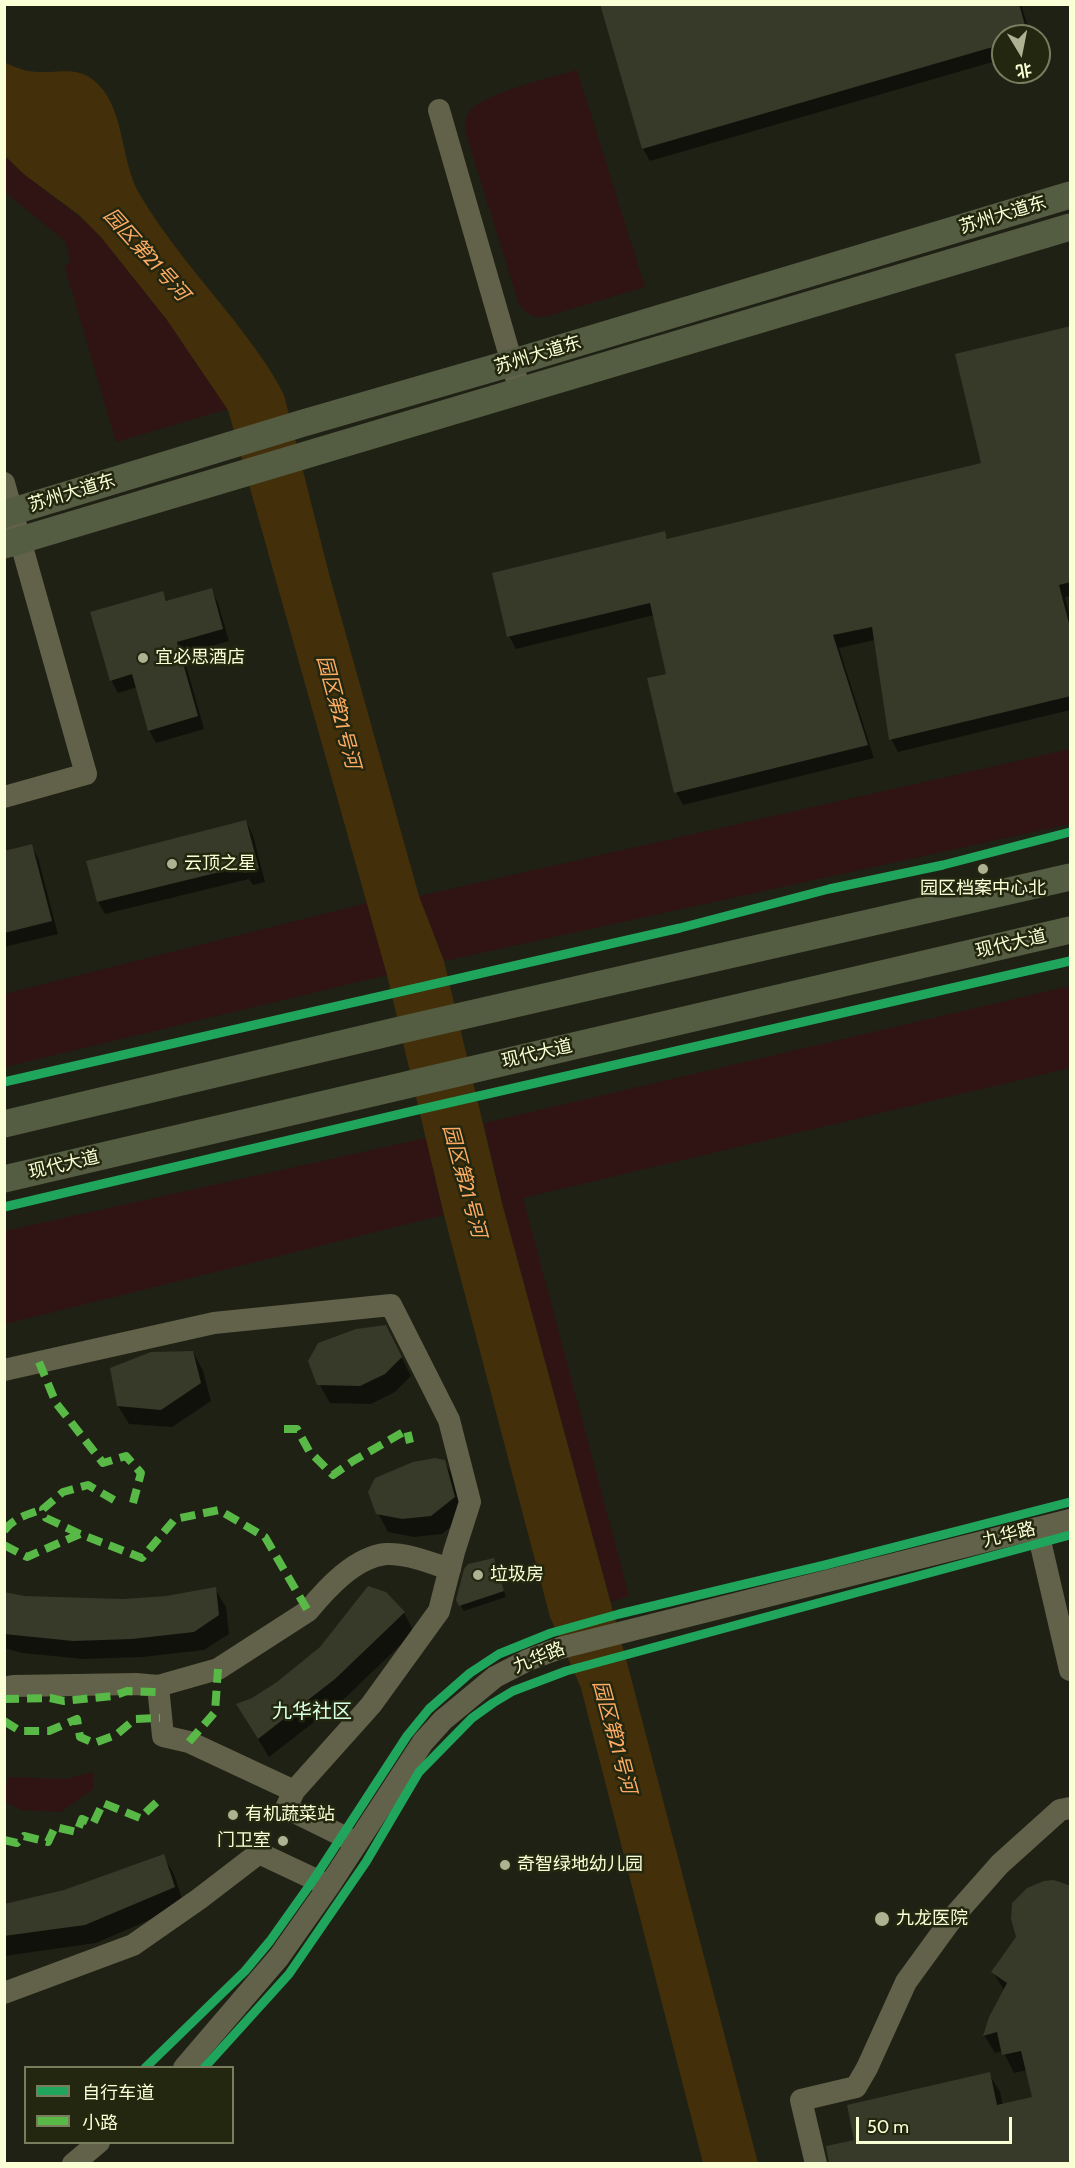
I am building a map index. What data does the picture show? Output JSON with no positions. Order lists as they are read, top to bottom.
{
  "streets": {
    "main road": ["苏州大道东", "现代大道"],
    "street": ["九华路"]
  },
  "districts": ["九华社区"],
  "water": ["园区第21号河"],
  "places": [
    "宜必思酒店",
    "云顶之星",
    "园区档案中心北",
    "垃圾房",
    "有机蔬菜站",
    "门卫室",
    "奇智绿地幼儿园",
    "九龙医院"
  ],
  "legend": ["自行车道", "小路"],
  "scale_bar": "50 m",
  "north": "bottom"
}
